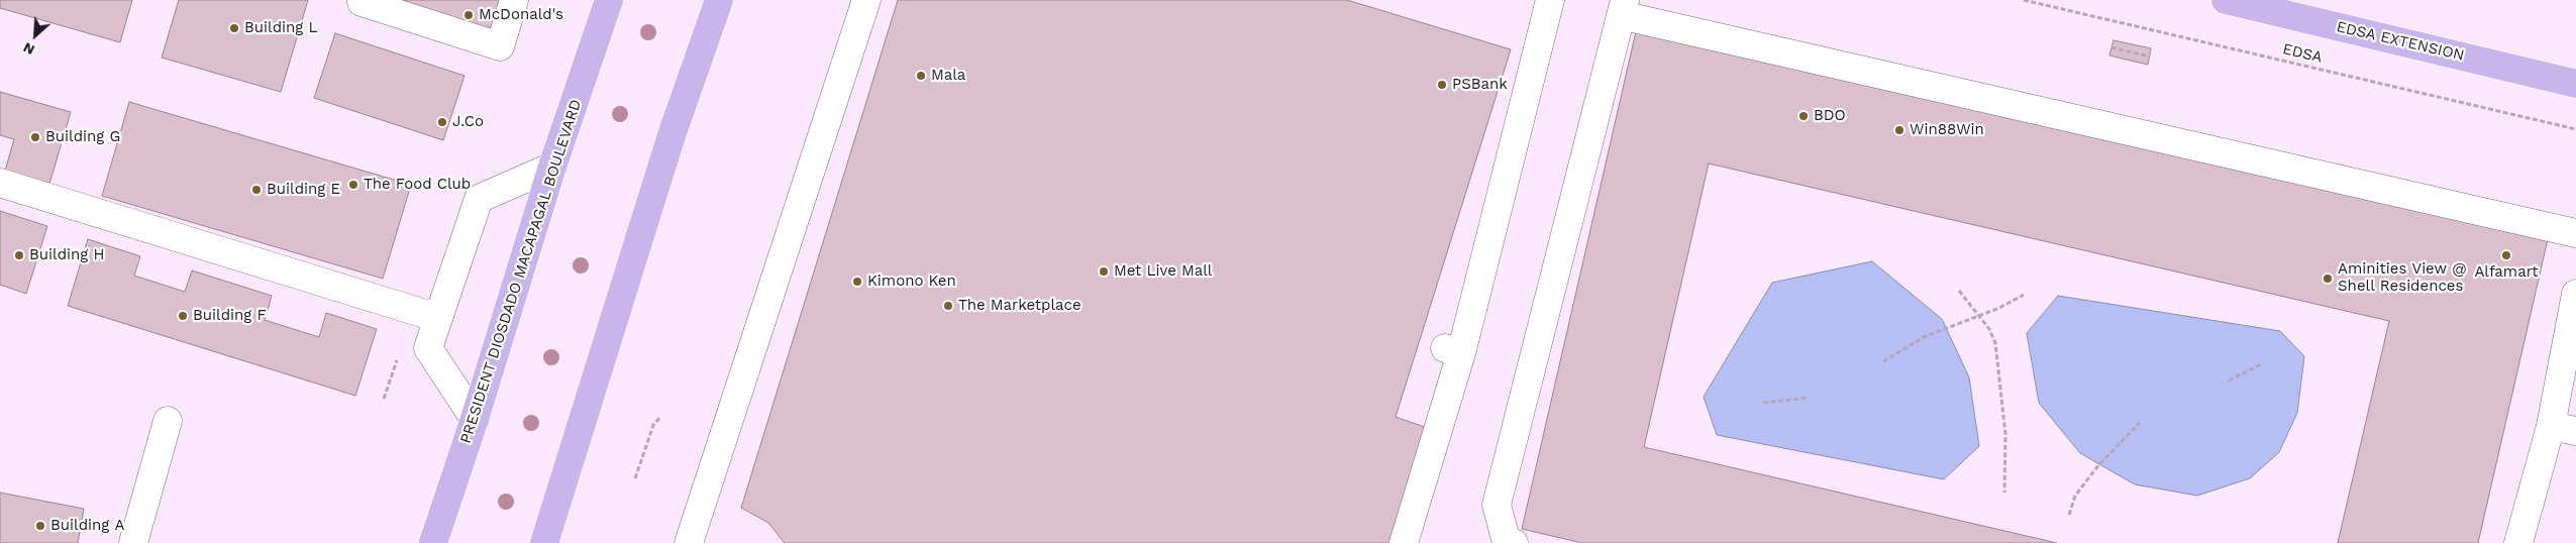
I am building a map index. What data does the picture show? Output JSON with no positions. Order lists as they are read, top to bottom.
{
  "streets": {
    "main road": ["EDSA EXTENSION", "PRESIDENT DIOSDADO MACAPAGAL BOULEVARD"],
    "path": ["EDSA"]
  },
  "places": [
    "McDonald's",
    "Building L",
    "Mala",
    "PSBank",
    "BDO",
    "J.Co",
    "Win88Win",
    "Building G",
    "The Food Club",
    "Building E",
    "Building H",
    "Alfamart",
    "Met Live Mall",
    "Aminities View @ Shell Residences",
    "Kimono Ken",
    "The Marketplace",
    "Building F",
    "Building A"
  ],
  "north": "bottom left"
}
